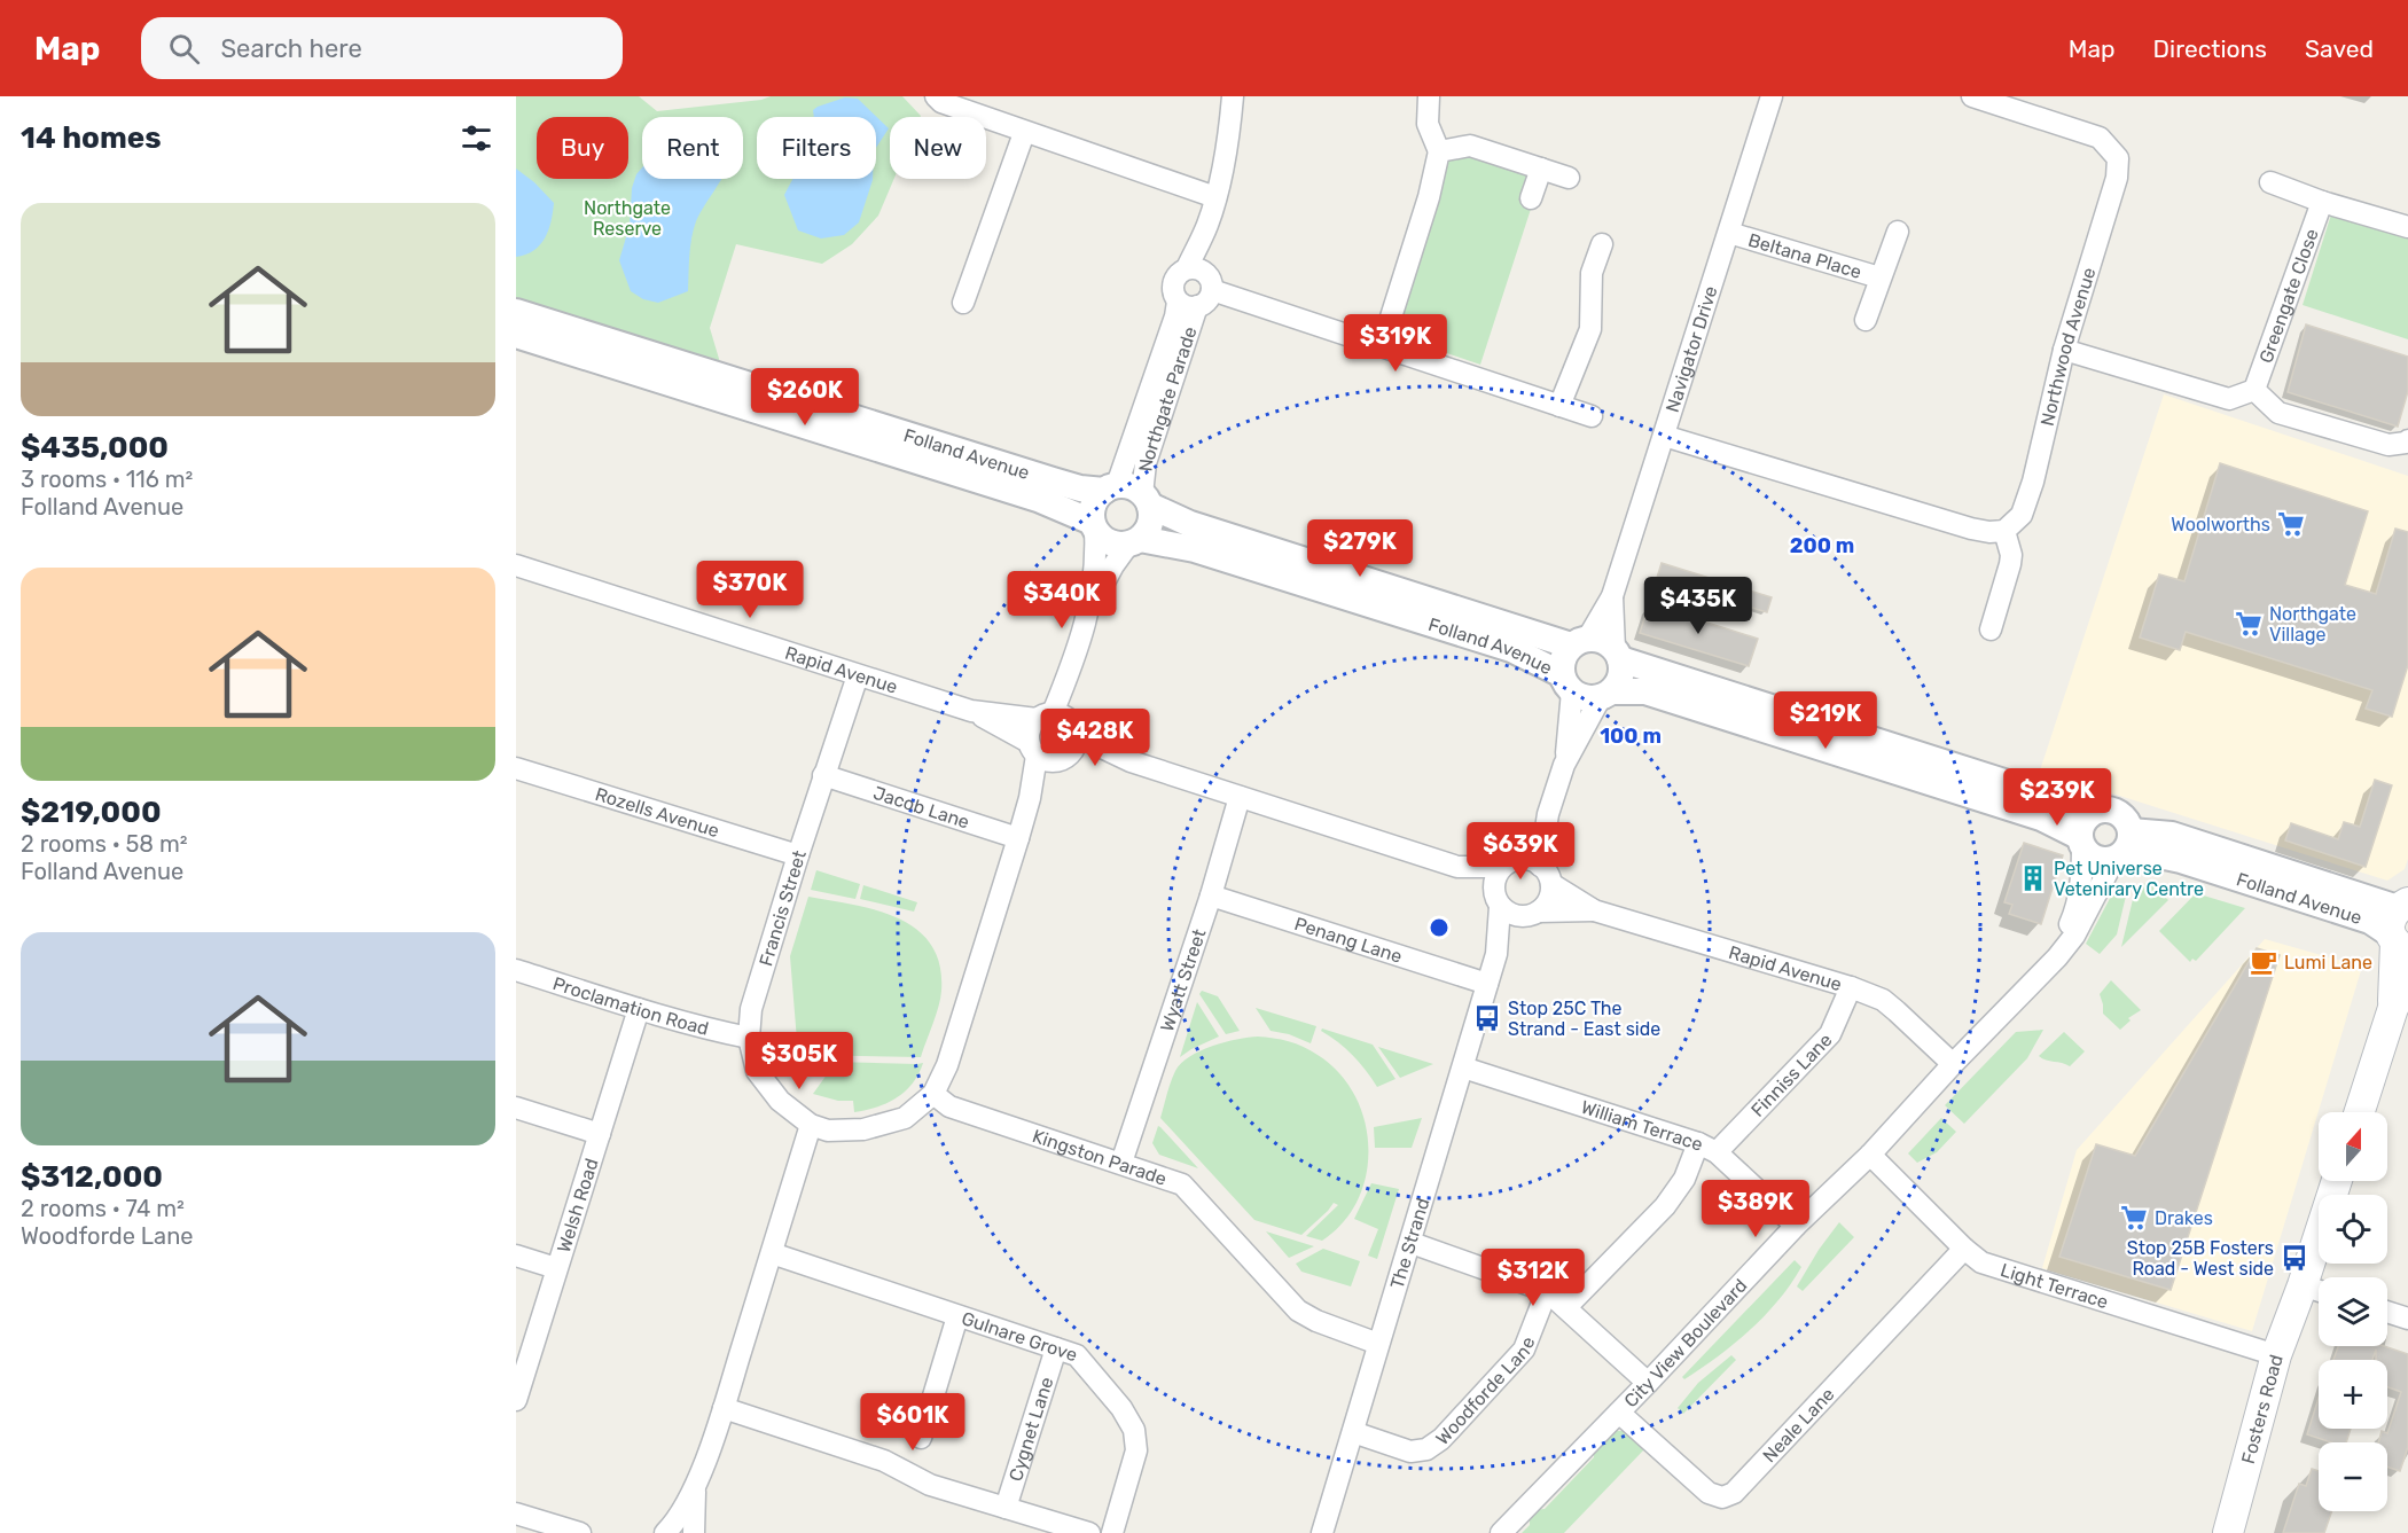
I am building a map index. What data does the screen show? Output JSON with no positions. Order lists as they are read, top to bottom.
{
  "streets": {
    "main road": ["Fosters Road"],
    "street": [
      "Beltana Place",
      "Greengate Close",
      "Northwood Avenue",
      "Navigator Drive",
      "Northgate Parade",
      "Folland Avenue",
      "Rapid Avenue",
      "Jacob Lane",
      "Rozells Avenue",
      "Francis Street",
      "Penang Lane",
      "Wyatt Street",
      "Proclamation Road",
      "Finniss Lane",
      "William Terrace",
      "Kingston Parade",
      "Welsh Road",
      "The Strand",
      "Light Terrace",
      "Gulnare Grove",
      "City View Boulevard",
      "Woodforde Lane",
      "Neale Lane",
      "Cygnet Lane"
    ]
  },
  "crossings": [
    ["Beltana Place", "Navigator Drive"],
    ["Navigator Drive", "Folland Avenue"],
    ["Northgate Parade", "Folland Avenue"],
    ["Folland Avenue", "City View Boulevard"],
    ["Rapid Avenue", "Francis Street"],
    ["Rapid Avenue", "Wyatt Street"],
    ["Rapid Avenue", "Finniss Lane"],
    ["Rapid Avenue", "The Strand"],
    ["Rapid Avenue", "City View Boulevard"],
    ["Jacob Lane", "Francis Street"],
    ["Rozells Avenue", "Francis Street"],
    ["Francis Street", "Proclamation Road"],
    ["Francis Street", "Kingston Parade"],
    ["Penang Lane", "Wyatt Street"],
    ["Penang Lane", "The Strand"],
    ["Wyatt Street", "Kingston Parade"],
    ["Proclamation Road", "Welsh Road"],
    ["Finniss Lane", "William Terrace"],
    ["William Terrace", "The Strand"],
    ["William Terrace", "City View Boulevard"],
    ["Kingston Parade", "The Strand"],
    ["The Strand", "Woodforde Lane"],
    ["Light Terrace", "City View Boulevard"],
    ["Light Terrace", "Fosters Road"],
    ["Light Terrace", "Neale Lane"],
    ["Gulnare Grove", "Cygnet Lane"],
    ["City View Boulevard", "Neale Lane"]
  ],
  "parks": ["Northgate Reserve"],
  "places": {
    "supermarket": ["Woolworths", "Northgate Village", "Drakes"],
    "building": ["Pet Universe Vetenirary Centre"],
    "cafe": ["Lumi Lane"],
    "bus stop": ["Stop 25C The Strand - East side", "Stop 25B Fosters Road - West side"]
  },
  "north": "top",
  "page": {
    "header": "Map",
    "search": "Search here",
    "nav": ["Map", "Directions", "Saved"],
    "heading": "14 homes",
    "chip": [
      "Buy",
      "Rent",
      "Filters",
      "New"
    ],
    "list": [
      {
        "name": "$435,000",
        "note": "3 rooms · 116 m² · Folland Avenue"
      },
      {
        "name": "$219,000",
        "note": "2 rooms · 58 m² · Folland Avenue"
      },
      {
        "name": "$312,000",
        "note": "2 rooms · 74 m² · Woodforde Lane"
      }
    ],
    "price": [
      "$319K",
      "$260K",
      "$279K",
      "$370K",
      "$340K",
      "$435K",
      "$219K",
      "$428K",
      "$239K",
      "$639K",
      "$305K",
      "$389K",
      "$312K",
      "$601K"
    ],
    "map_buttons": ["+", "−"]
  },
  "rings": ["200 m", "100 m"]
}
